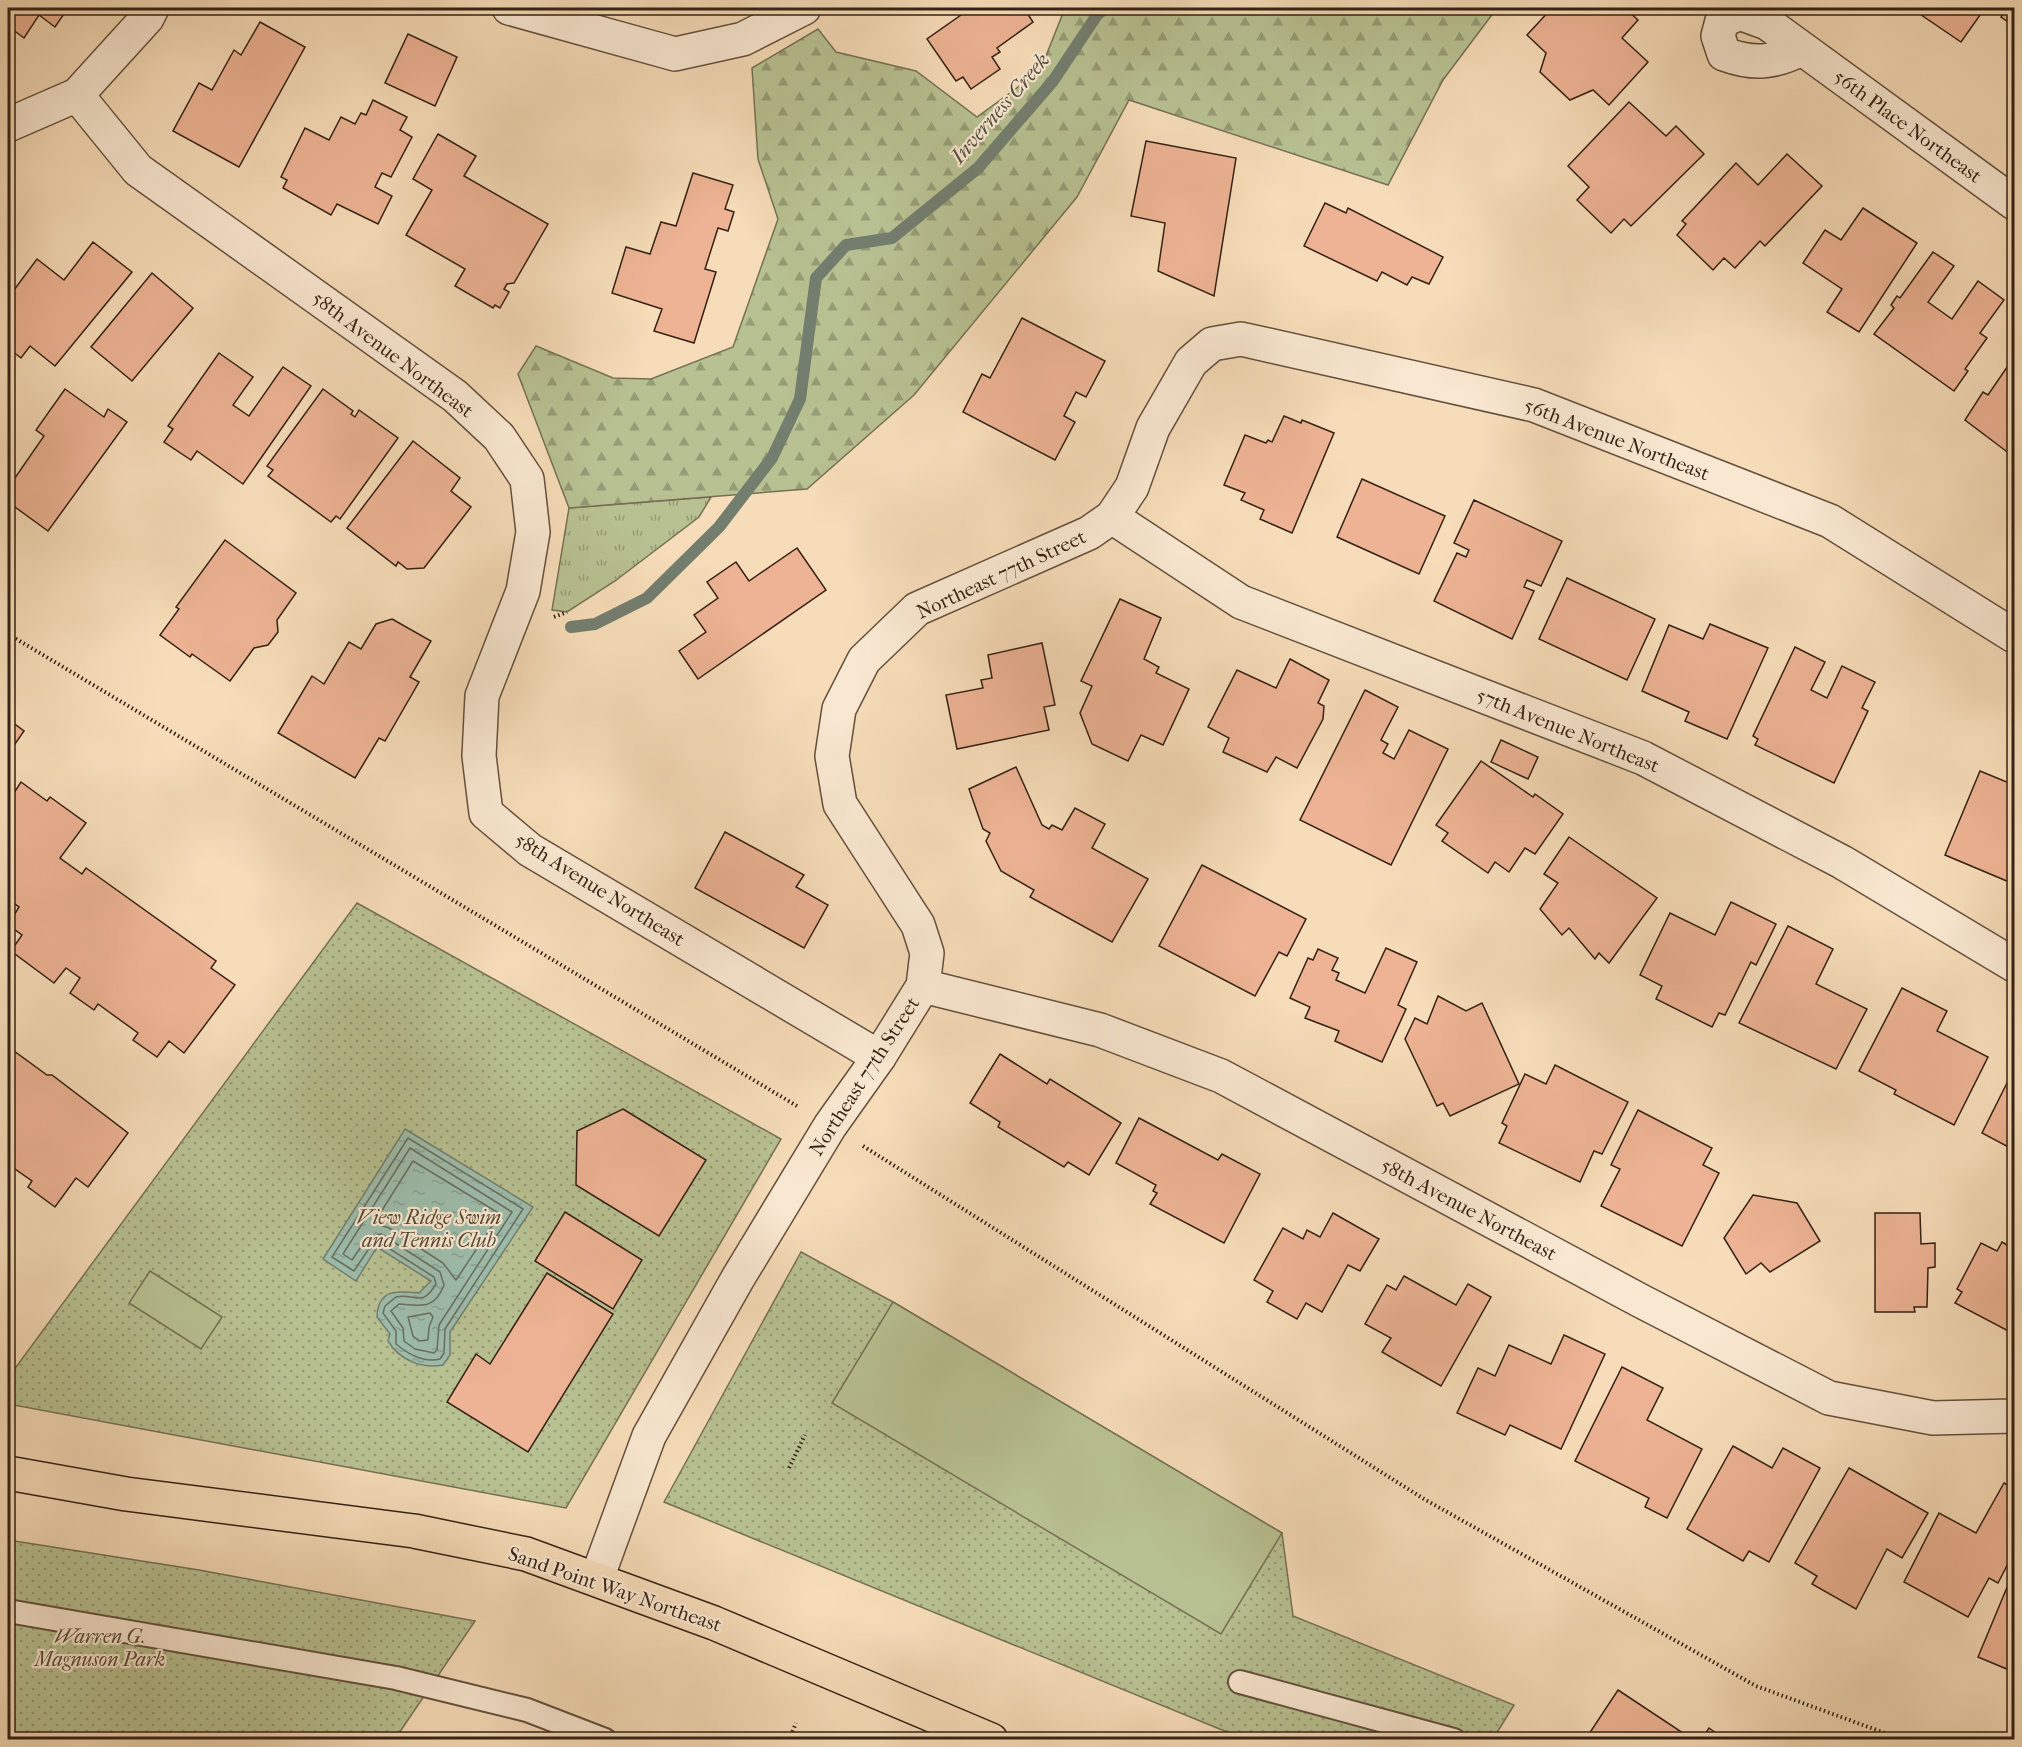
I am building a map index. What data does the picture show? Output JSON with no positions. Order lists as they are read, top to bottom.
{
  "streets": {
    "main road": ["Sand Point Way Northeast"],
    "street": [
      "56th Place Northeast",
      "58th Avenue Northeast",
      "56th Avenue Northeast",
      "Northeast 77th Street",
      "57th Avenue Northeast"
    ]
  },
  "crossings": [
    ["58th Avenue Northeast", "Northeast 77th Street"],
    ["56th Avenue Northeast", "Northeast 77th Street"],
    ["Northeast 77th Street", "57th Avenue Northeast"],
    ["Northeast 77th Street", "Sand Point Way Northeast"]
  ],
  "water": ["Inverness Creek"],
  "parks": ["View Ridge Swim and Tennis Club", "Warren G. Magnuson Park"]
}
